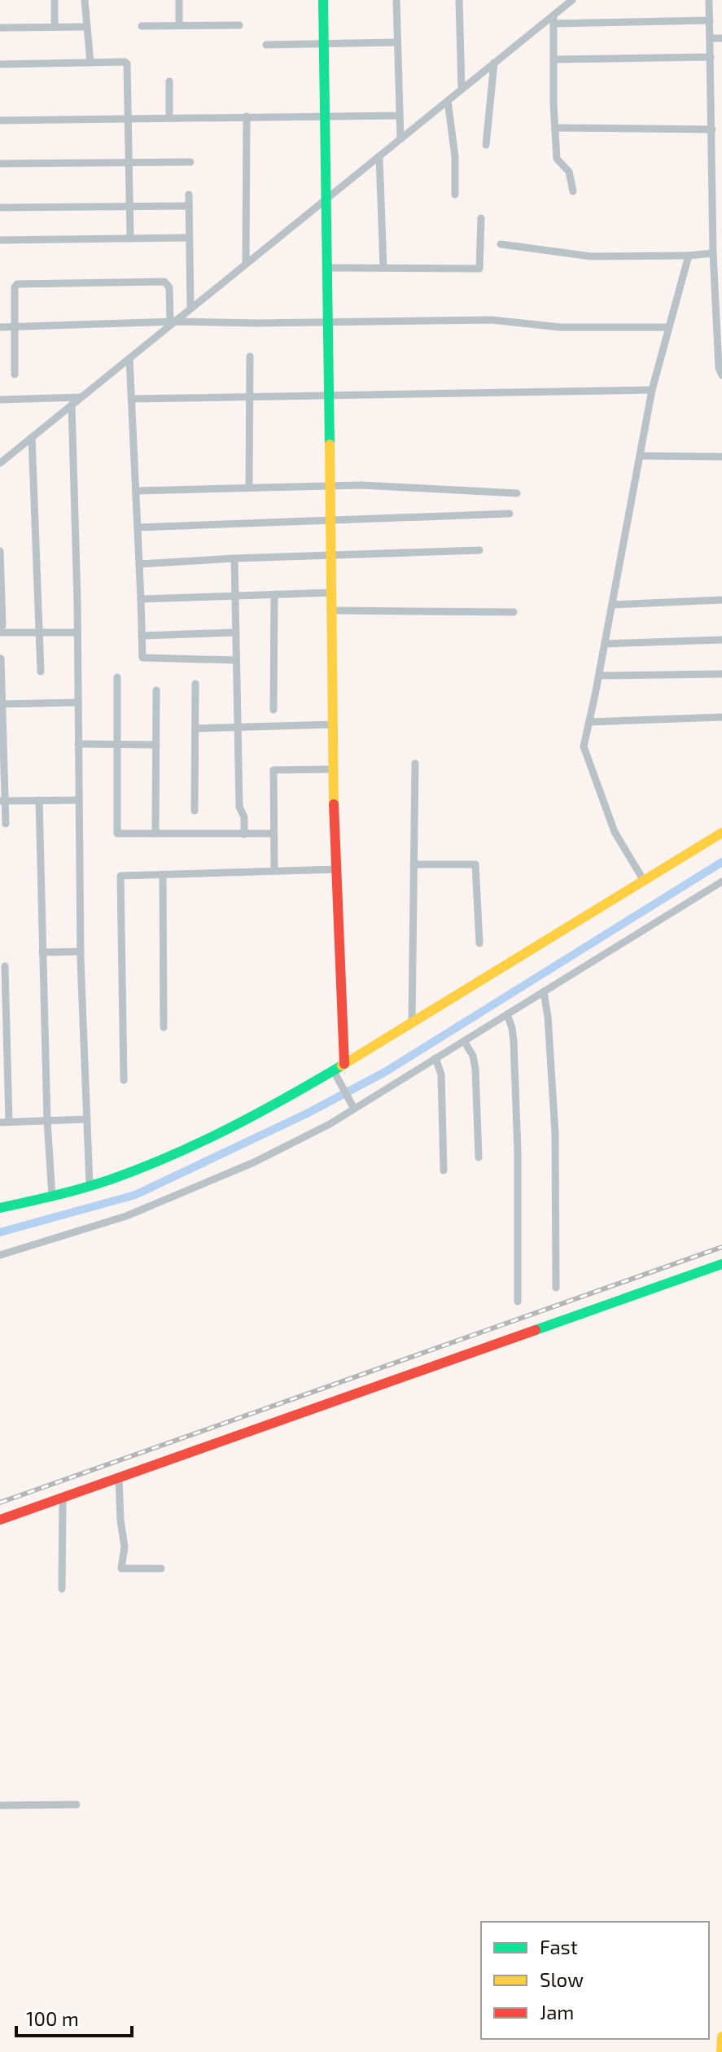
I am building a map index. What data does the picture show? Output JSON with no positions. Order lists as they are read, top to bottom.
{
  "legend": ["Fast", "Slow", "Jam"],
  "scale_bar": "100 m"
}
